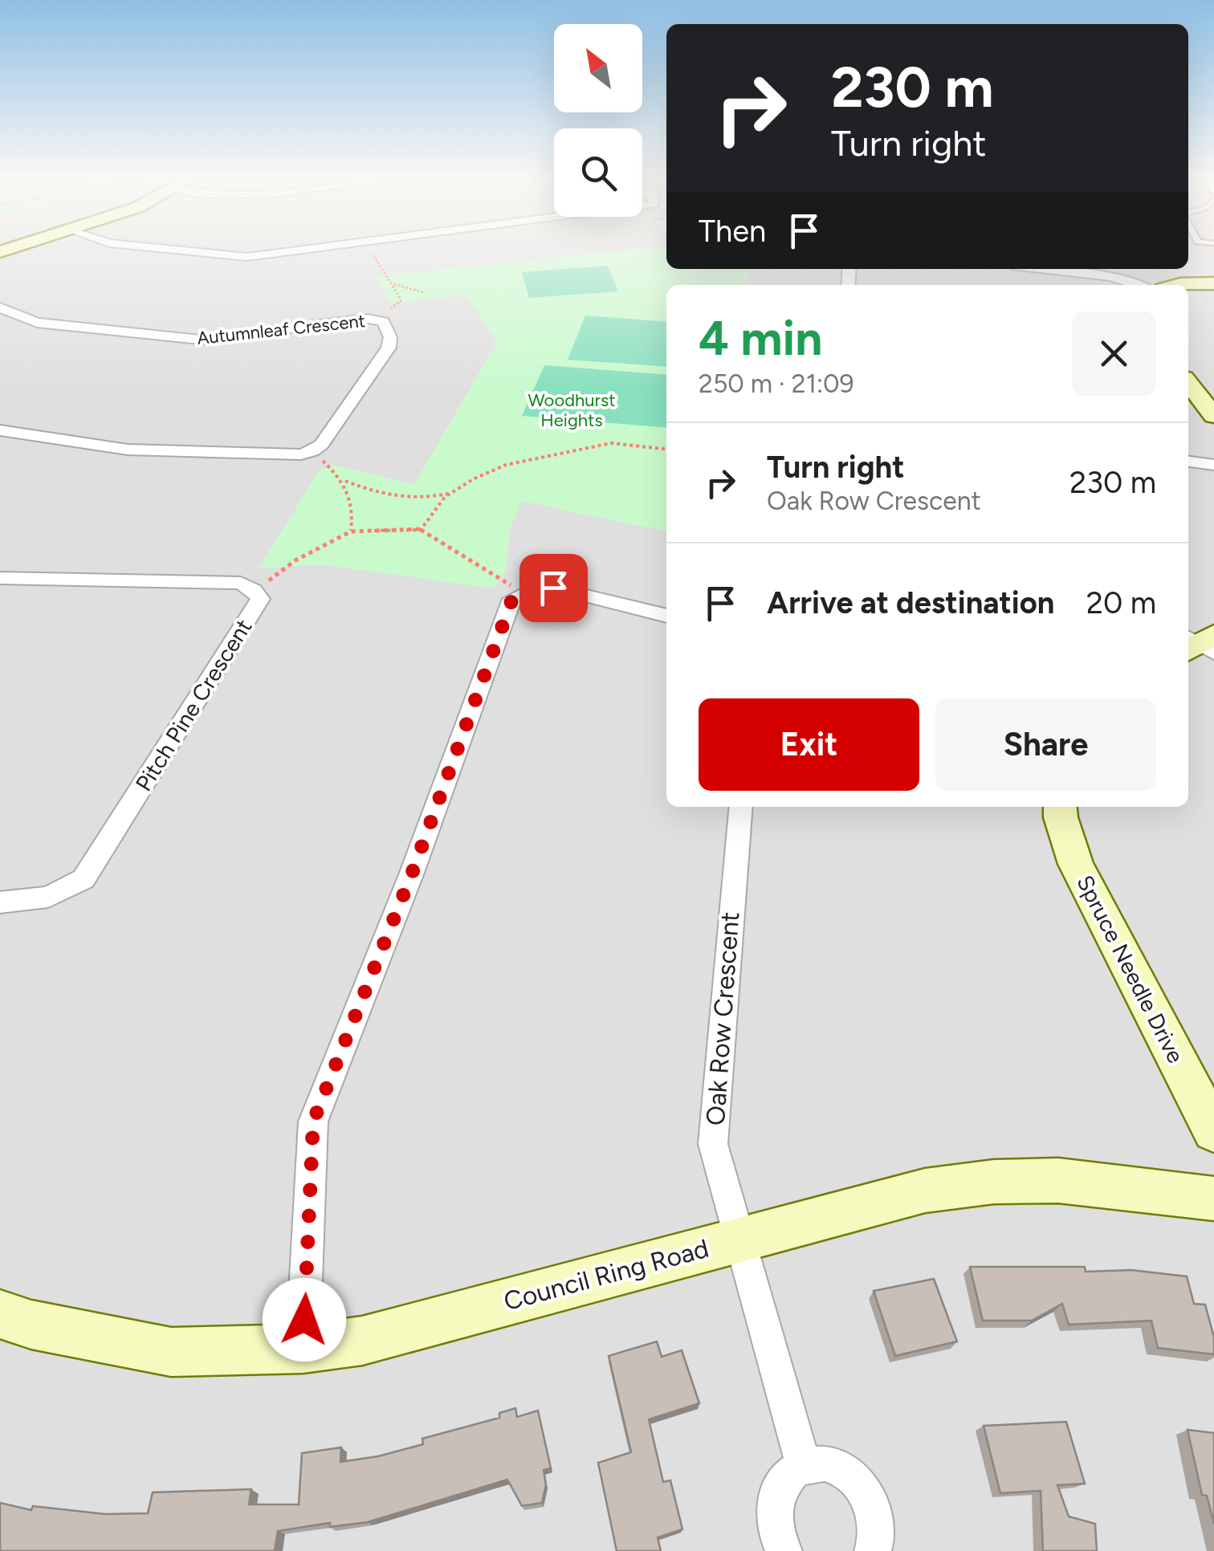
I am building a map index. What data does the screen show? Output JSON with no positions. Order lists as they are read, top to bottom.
{
  "streets": {
    "street": [
      "Autumnleaf Crescent",
      "Pitch Pine Crescent",
      "Spruce Needle Drive",
      "Oak Row Crescent",
      "Council Ring Road"
    ]
  },
  "crossings": [
    ["Oak Row Crescent", "Council Ring Road"]
  ],
  "parks": ["Woodhurst Heights"],
  "north": "top left",
  "page": {
    "turn": ["230 m", "Turn right"],
    "then": "Then",
    "heading": ["4 min", "250 m · 21:09"],
    "list": [
      {
        "name": "Turn right",
        "note": "Oak Row Crescent",
        "value": "230 m"
      },
      {
        "name": "Arrive at destination",
        "value": "20 m"
      }
    ],
    "buttons": ["Exit", "Share"]
  }
}
